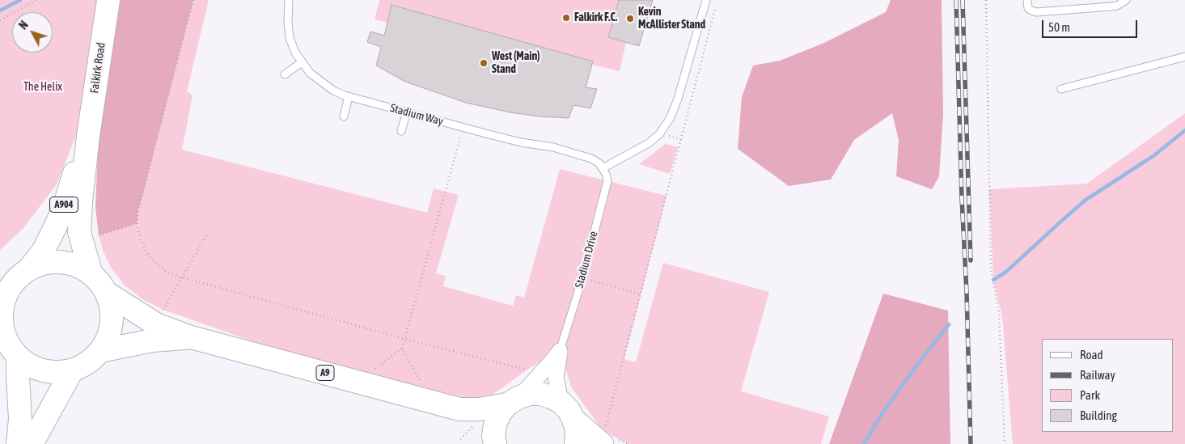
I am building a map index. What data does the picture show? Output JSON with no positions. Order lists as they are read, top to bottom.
{
  "streets": {
    "main road": ["Falkirk Road", "A904", "A9"],
    "street": ["Stadium Drive"],
    "lane": ["Stadium Way"]
  },
  "crossings": [
    ["Falkirk Road", "A9"],
    ["Stadium Way", "Stadium Drive"],
    ["Stadium Drive", "A9"]
  ],
  "parks": ["The Helix"],
  "places": ["Falkirk F.C.", "Kevin McAllister Stand", "West (Main) Stand"],
  "legend": [
    "Road",
    "Railway",
    "Park",
    "Building"
  ],
  "scale_bar": "50 m",
  "north": "top left"
}
